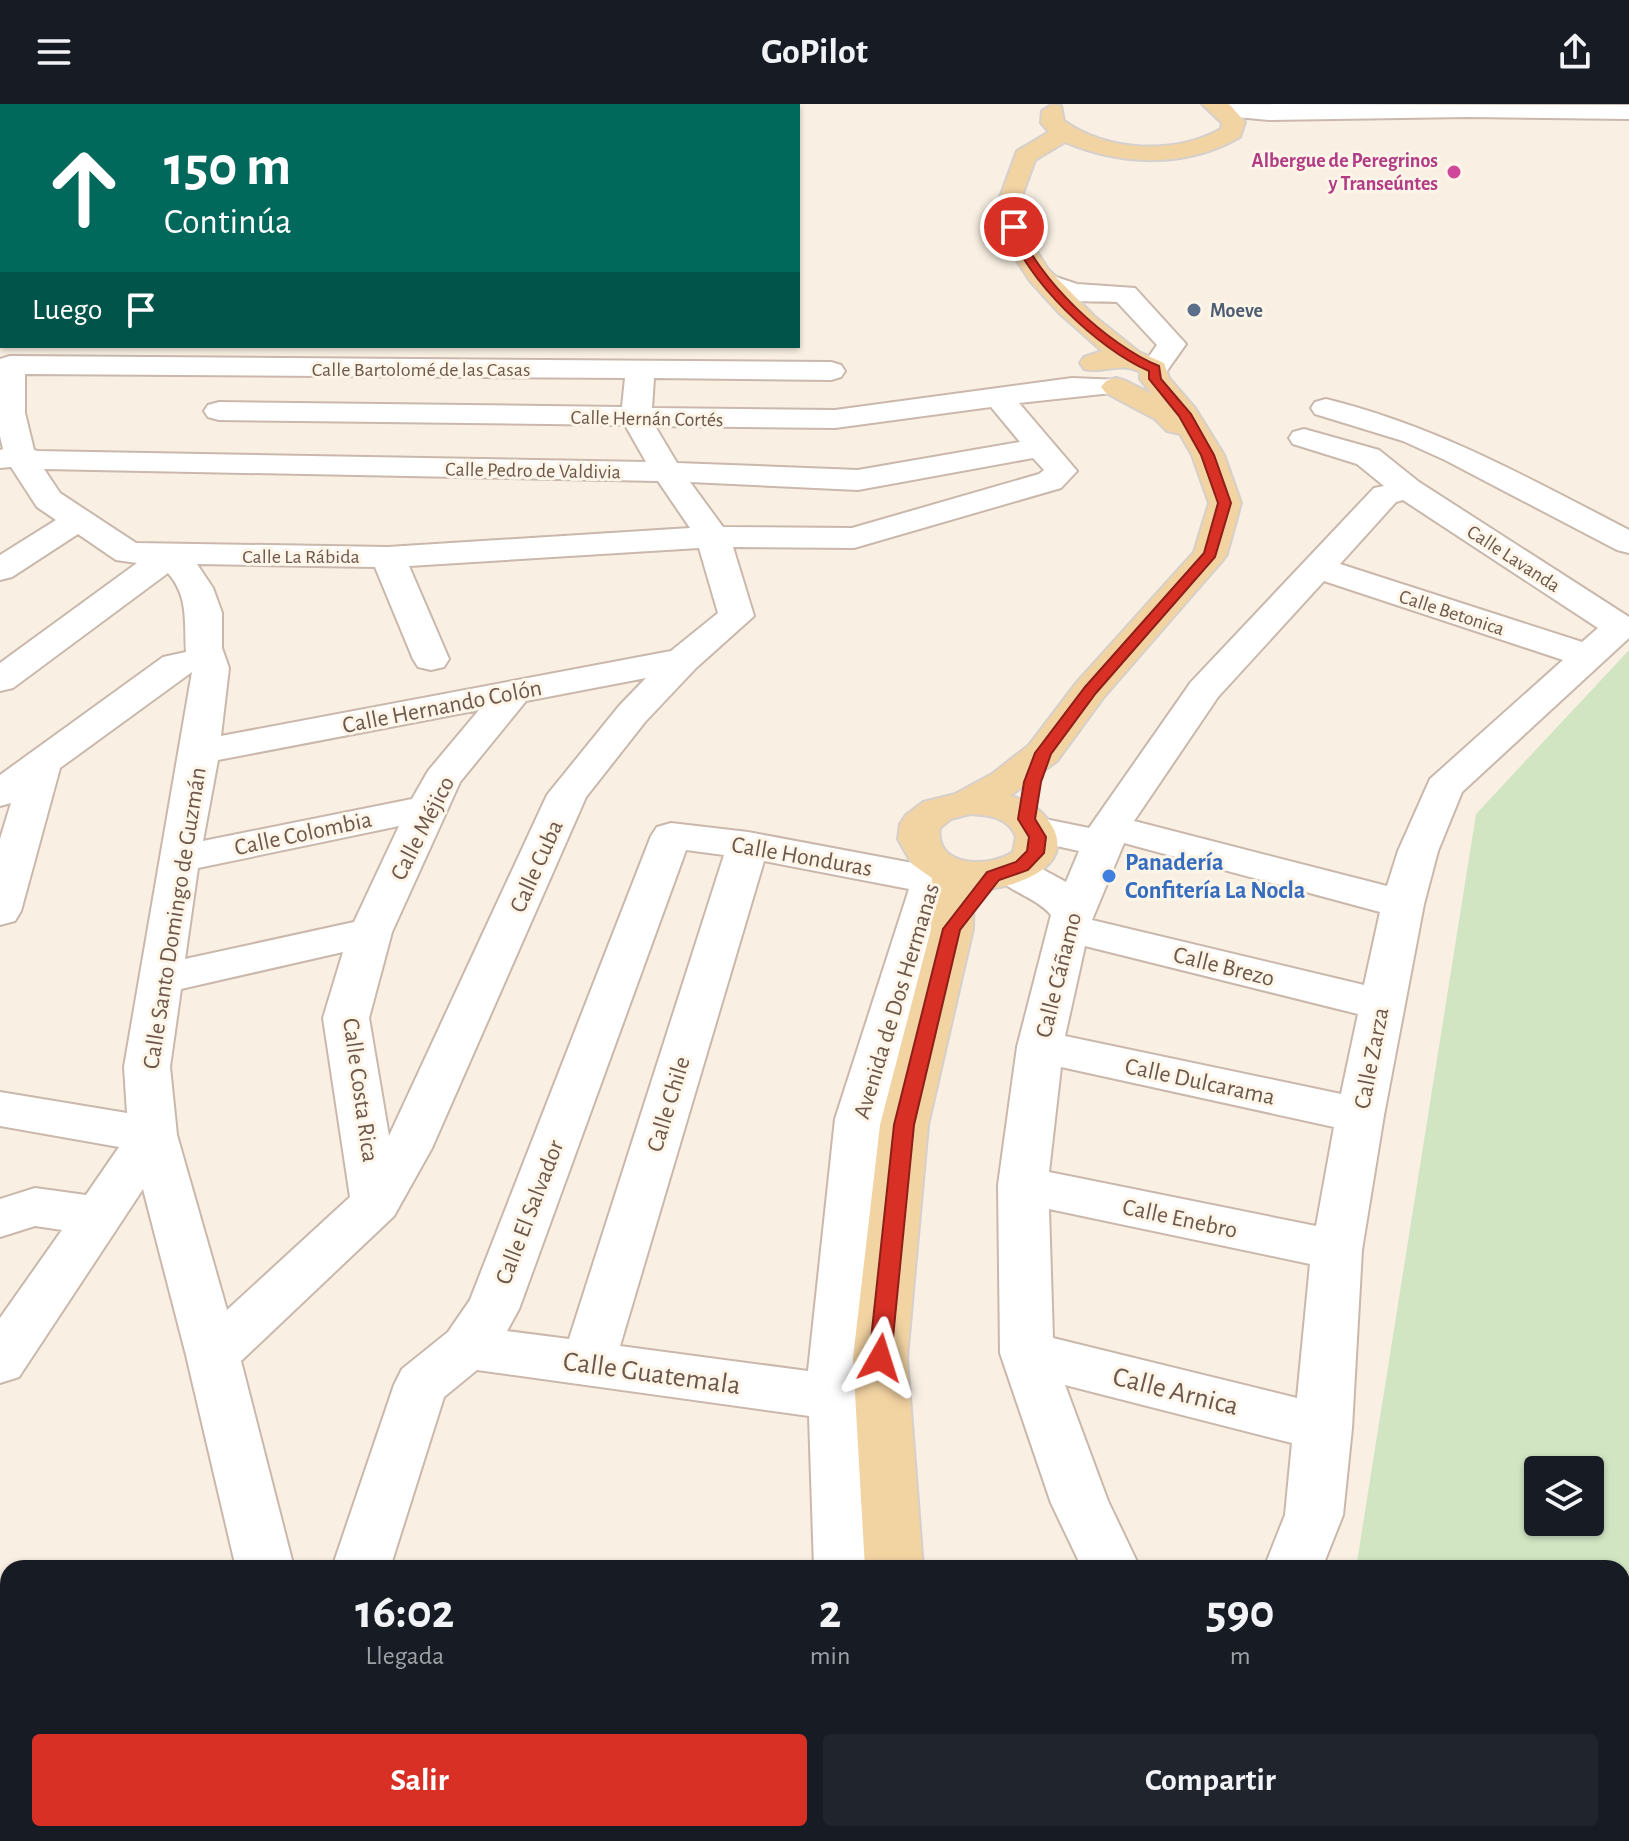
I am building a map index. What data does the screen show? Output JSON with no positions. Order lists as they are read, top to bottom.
{
  "streets": {
    "street": [
      "Calle Bartolomé de las Casas",
      "Calle Hernán Cortés",
      "Calle Pedro de Valdivia",
      "Calle La Rábida",
      "Calle Lavanda",
      "Calle Betonica",
      "Calle Hernando Colón",
      "Calle Méjico",
      "Calle Colombia",
      "Calle Honduras",
      "Calle Cuba",
      "Calle Santo Domingo de Guzmán",
      "Calle Brezo",
      "Calle Cáñamo",
      "Avenida de Dos Hermanas",
      "Calle Zarza",
      "Calle Dulcarama",
      "Calle Costa Rica",
      "Calle Chile",
      "Calle El Salvador",
      "Calle Enebro",
      "Calle Guatemala",
      "Calle Arnica"
    ]
  },
  "crossings": [
    ["Calle Bartolomé de las Casas", "Calle La Rábida"],
    ["Calle Hernán Cortés", "Calle Cuba"],
    ["Calle Pedro de Valdivia", "Calle La Rábida"],
    ["Calle Pedro de Valdivia", "Calle Cuba"],
    ["Calle La Rábida", "Calle Cuba"],
    ["Calle La Rábida", "Calle Santo Domingo de Guzmán"],
    ["Calle Lavanda", "Calle Betonica"],
    ["Calle Lavanda", "Calle Cáñamo"],
    ["Calle Lavanda", "Calle Zarza"],
    ["Calle Betonica", "Calle Cáñamo"],
    ["Calle Betonica", "Calle Zarza"],
    ["Calle Hernando Colón", "Calle Méjico"],
    ["Calle Hernando Colón", "Calle Cuba"],
    ["Calle Hernando Colón", "Calle Santo Domingo de Guzmán"],
    ["Calle Méjico", "Calle Colombia"],
    ["Calle Méjico", "Calle Costa Rica"],
    ["Calle Colombia", "Calle Santo Domingo de Guzmán"],
    ["Calle Honduras", "Calle Brezo"],
    ["Calle Honduras", "Calle Cáñamo"],
    ["Calle Honduras", "Avenida de Dos Hermanas"],
    ["Calle Honduras", "Calle Chile"],
    ["Calle Honduras", "Calle El Salvador"],
    ["Calle Cuba", "Calle Santo Domingo de Guzmán"],
    ["Calle Cuba", "Calle Costa Rica"],
    ["Calle Brezo", "Calle Cáñamo"],
    ["Calle Brezo", "Calle Zarza"],
    ["Calle Cáñamo", "Calle Dulcarama"],
    ["Calle Cáñamo", "Calle Enebro"],
    ["Calle Cáñamo", "Calle Arnica"],
    ["Avenida de Dos Hermanas", "Calle Guatemala"],
    ["Calle Zarza", "Calle Dulcarama"],
    ["Calle Zarza", "Calle Enebro"],
    ["Calle Zarza", "Calle Arnica"],
    ["Calle Chile", "Calle Guatemala"],
    ["Calle El Salvador", "Calle Guatemala"]
  ],
  "places": ["Albergue de Peregrinos y Transeúntes", "Moeve", "Panadería Confitería La Nocla"],
  "page": {
    "header": "GoPilot",
    "turn": ["150 m", "Continúa"],
    "then": "Luego",
    "eta": [
      "16:02",
      "Llegada",
      "2",
      "min",
      "590",
      "m"
    ],
    "buttons": ["Salir", "Compartir"]
  }
}
